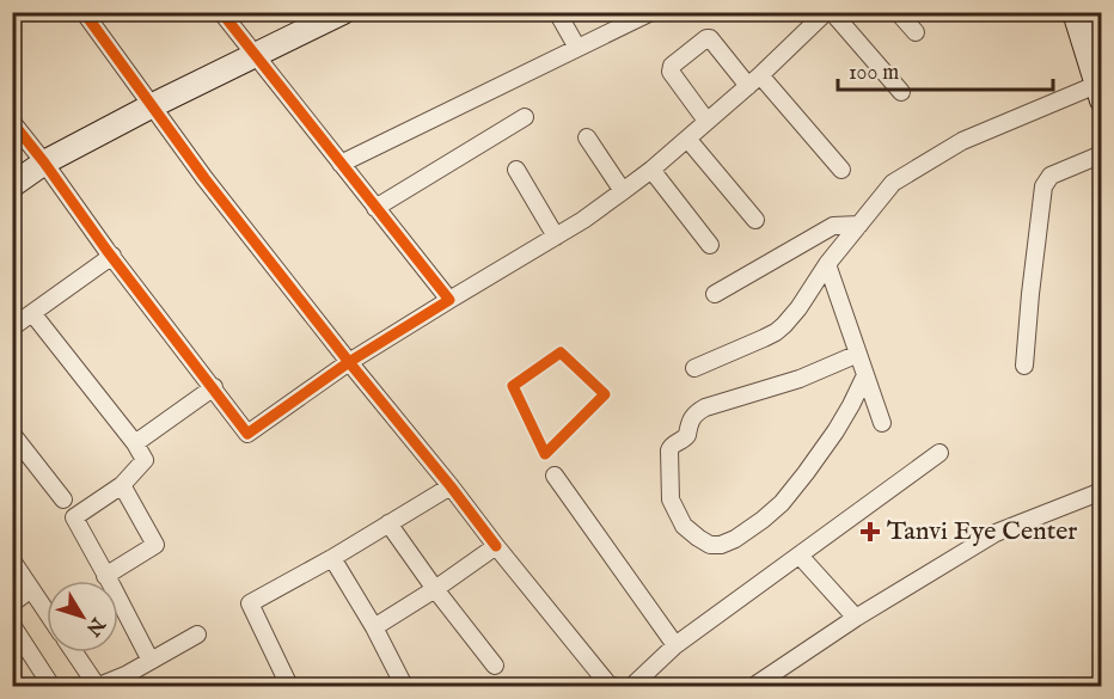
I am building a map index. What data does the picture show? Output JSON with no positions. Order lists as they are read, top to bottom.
{
  "places": {
    "health": ["Tanvi Eye Center"]
  },
  "scale_bar": "100 m",
  "north": "bottom right"
}
